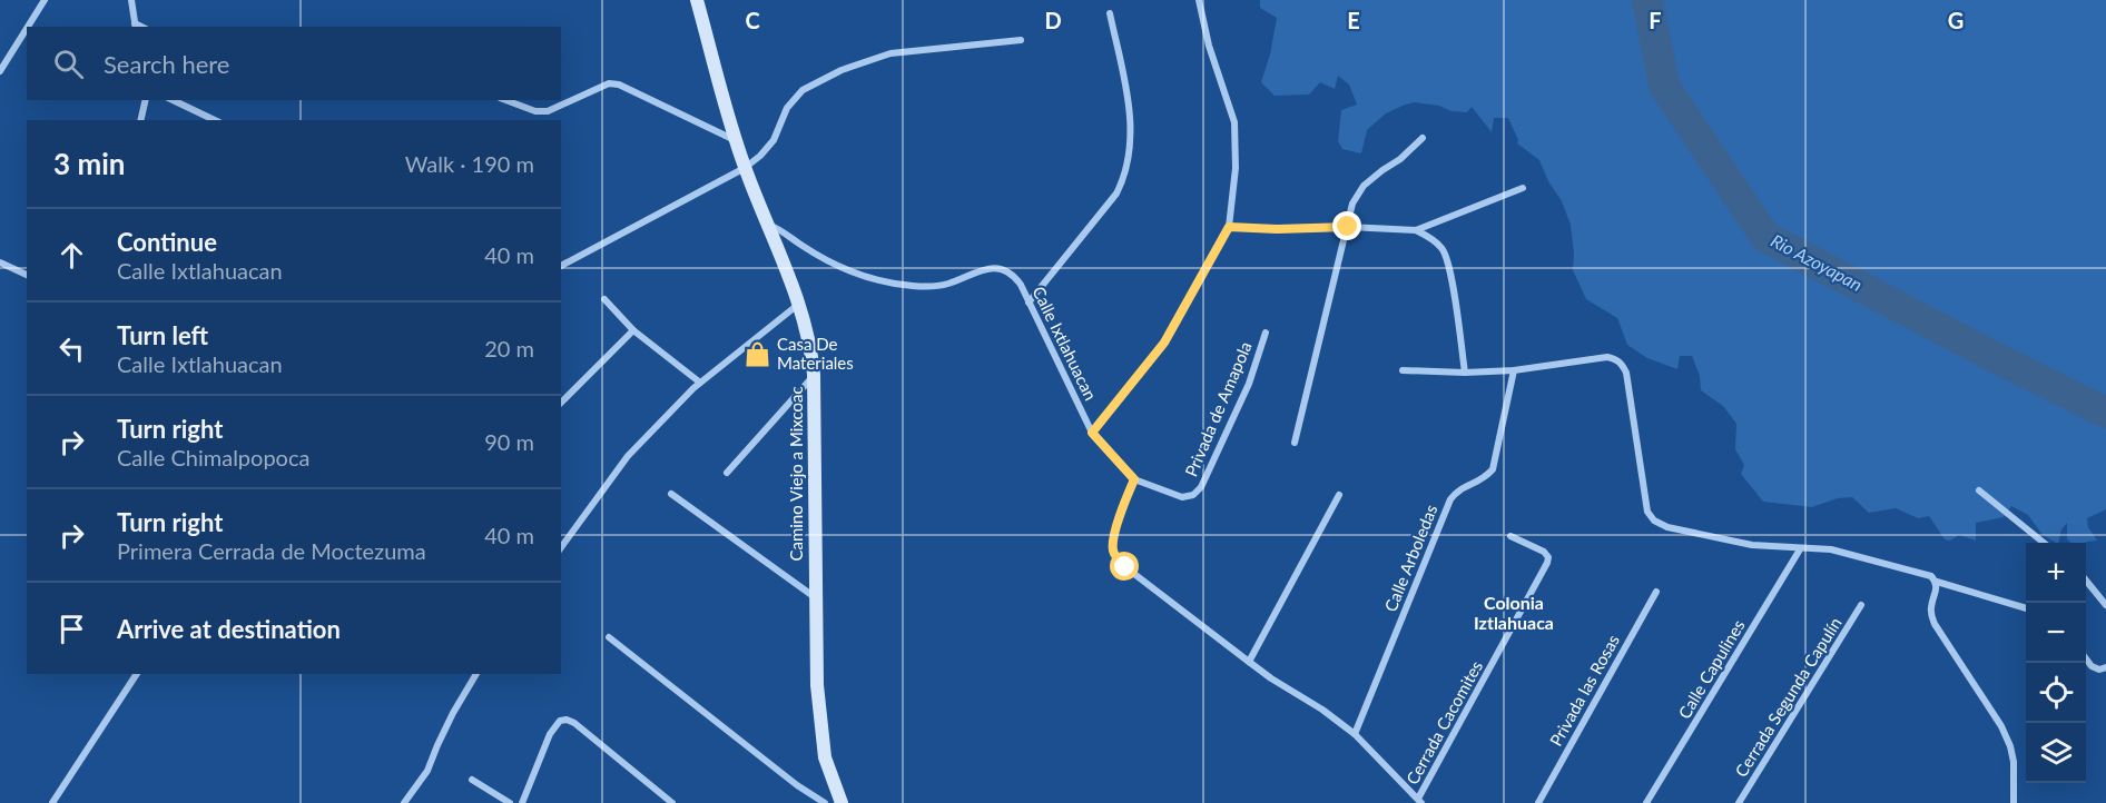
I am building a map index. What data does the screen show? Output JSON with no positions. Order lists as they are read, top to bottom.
{
  "streets": {
    "main road": ["Camino Viejo a Mixcoac"],
    "street": [
      "Calle Ixtlahuacan",
      "Privada de Amapola",
      "Calle Arboledas",
      "Calle Capulines",
      "Privada las Rosas",
      "Cerrada Segunda Capulín",
      "Cerrada Cacomites"
    ]
  },
  "crossings": [
    ["Calle Ixtlahuacan", "Privada de Amapola"],
    ["Calle Ixtlahuacan", "Camino Viejo a Mixcoac"]
  ],
  "districts": ["Colonia Iztlahuaca"],
  "water": ["Rio Azoyapan"],
  "places": {
    "shop": ["Casa De Materiales"]
  },
  "page": {
    "search": "Search here",
    "heading": ["3 min", "Walk · 190 m"],
    "list": [
      ["Continue", "Calle Ixtlahuacan", "40 m"],
      ["Turn left", "Calle Ixtlahuacan", "20 m"],
      ["Turn right", "Calle Chimalpopoca", "90 m"],
      ["Turn right", "Primera Cerrada de Moctezuma", "40 m"],
      "Arrive at destination"
    ],
    "map_buttons": ["+", "−"]
  },
  "grid": {
    "columns": [
      "C",
      "D",
      "E",
      "F",
      "G"
    ]
  }
}
